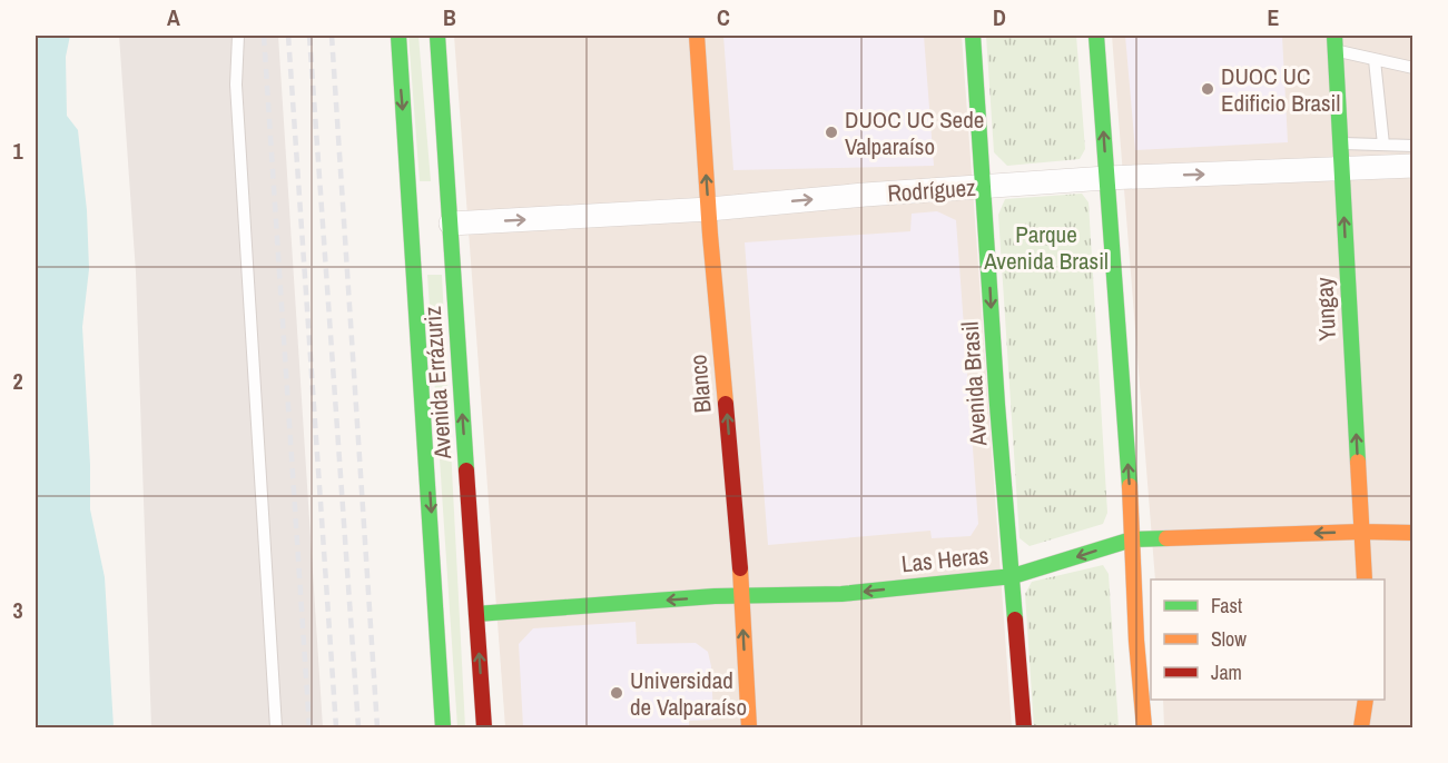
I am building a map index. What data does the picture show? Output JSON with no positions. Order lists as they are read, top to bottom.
{
  "streets": {
    "main road": [
      "Yungay",
      "Avenida Errázuriz",
      "Blanco",
      "Avenida Brasil",
      "Las Heras"
    ],
    "street": ["Rodríguez"]
  },
  "crossings": [
    ["Rodríguez", "Yungay"],
    ["Rodríguez", "Avenida Errázuriz"],
    ["Rodríguez", "Blanco"],
    ["Rodríguez", "Avenida Brasil"],
    ["Yungay", "Las Heras"],
    ["Avenida Errázuriz", "Las Heras"],
    ["Blanco", "Las Heras"],
    ["Avenida Brasil", "Las Heras"]
  ],
  "one_way": [
    "Rodríguez",
    "Yungay",
    "Blanco",
    "Las Heras"
  ],
  "parks": ["Parque Avenida Brasil"],
  "places": ["DUOC UC Edificio Brasil", "DUOC UC Sede Valparaíso", "Universidad de Valparaíso"],
  "legend": ["Fast", "Slow", "Jam"],
  "grid": {
    "columns": [
      "A",
      "B",
      "C",
      "D",
      "E"
    ],
    "rows": ["1", "2", "3"]
  }
}
